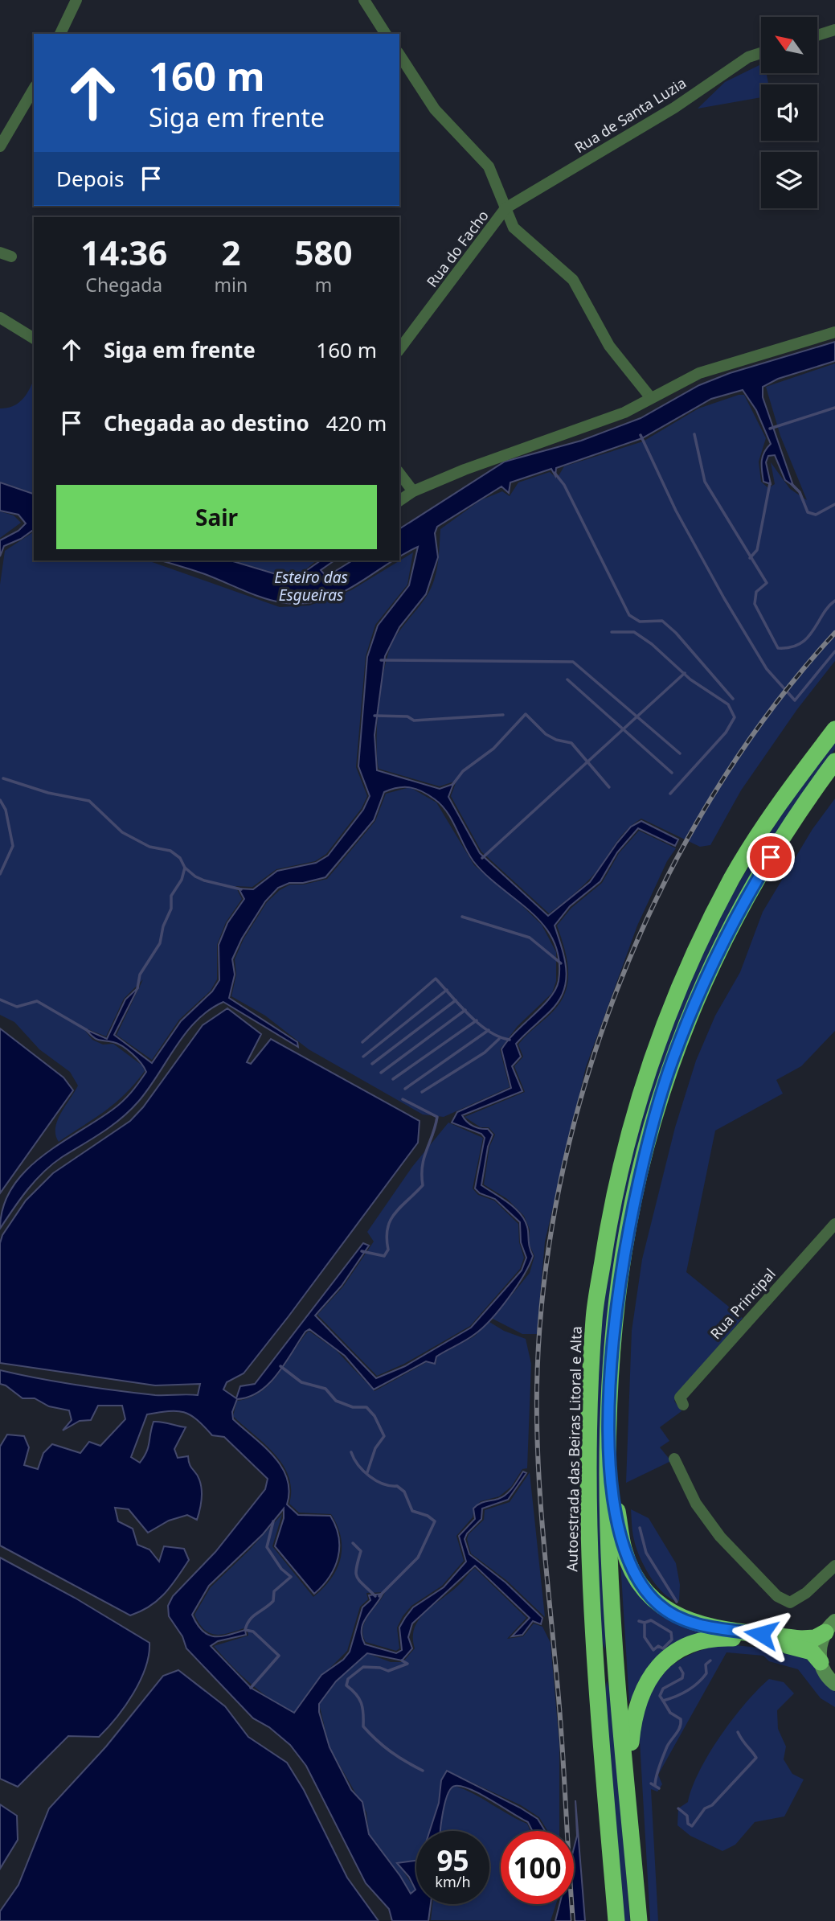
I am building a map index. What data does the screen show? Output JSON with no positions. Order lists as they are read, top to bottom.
{
  "streets": {
    "highway": ["Autoestrada das Beiras Litoral e Alta"],
    "street": ["Rua de Santa Luzia", "Rua do Facho", "Rua Principal"]
  },
  "crossings": [
    ["Rua de Santa Luzia", "Rua do Facho"]
  ],
  "water": ["Esteiro das Esgueiras"],
  "north": "top left",
  "page": {
    "turn": ["160 m", "Siga em frente"],
    "then": "Depois",
    "eta": [
      "14:36",
      "Chegada",
      "2",
      "min",
      "580",
      "m"
    ],
    "list": [
      {
        "name": "Siga em frente",
        "value": "160 m"
      },
      {
        "name": "Chegada ao destino",
        "value": "420 m"
      }
    ],
    "buttons": "Sair",
    "speed": "95 km/h",
    "limit": "100"
  }
}
